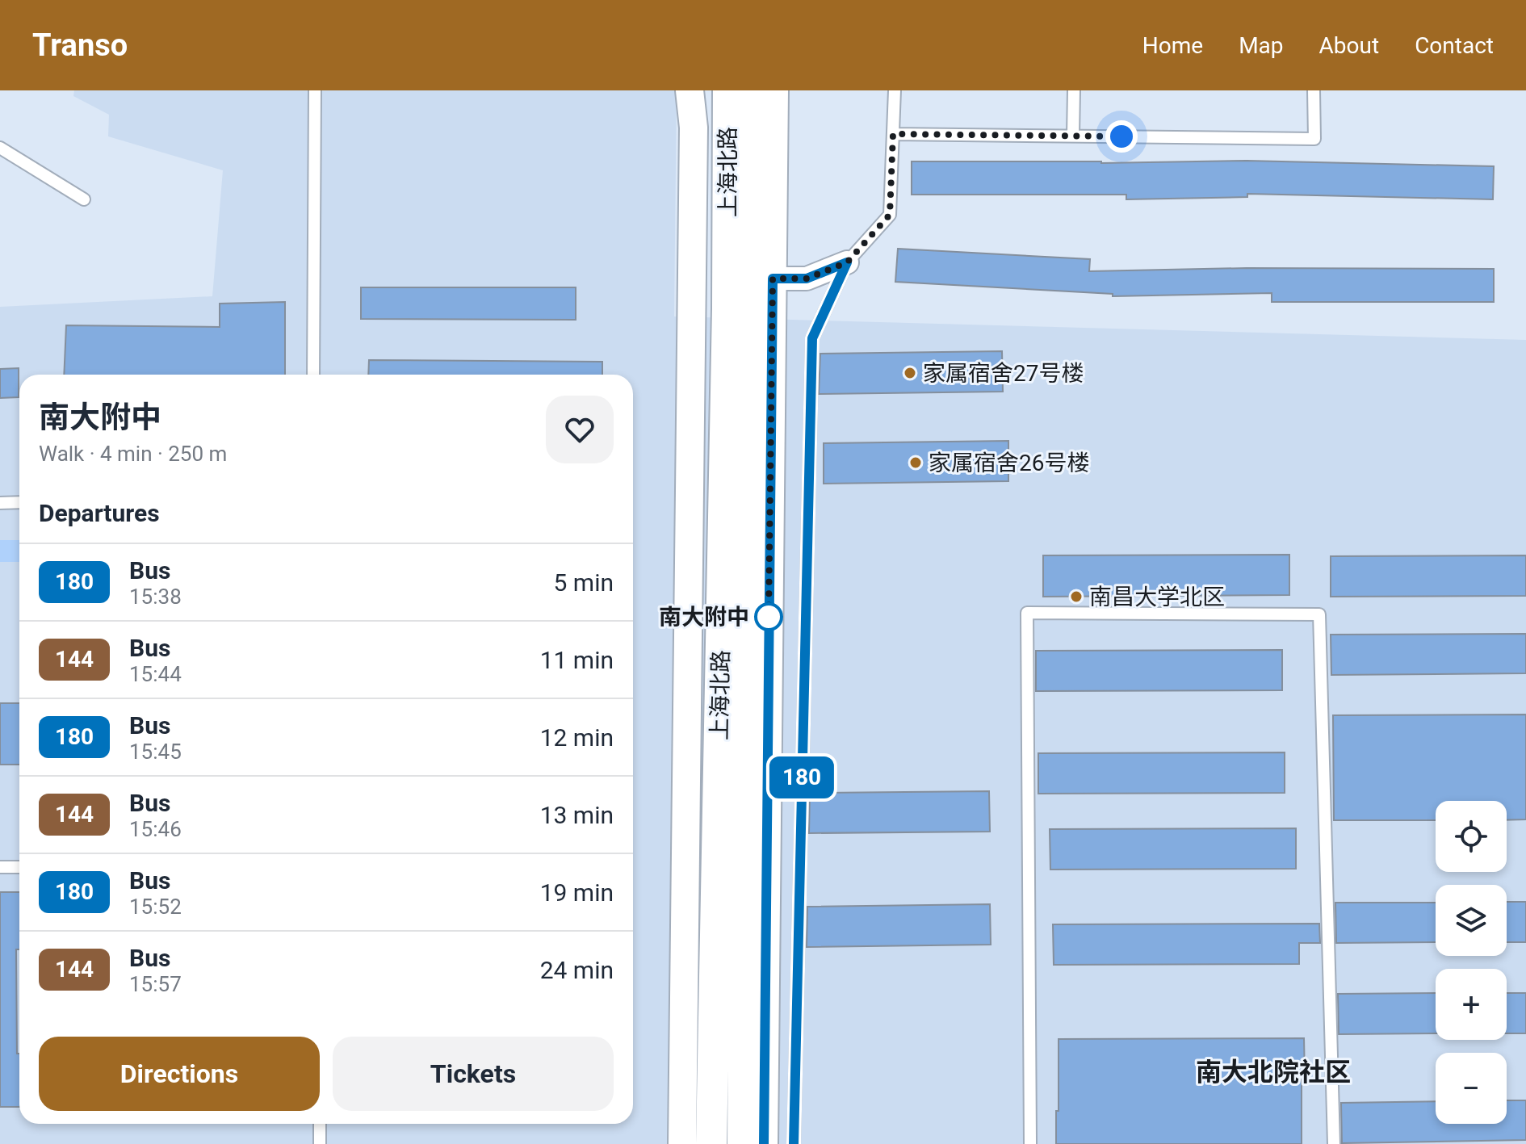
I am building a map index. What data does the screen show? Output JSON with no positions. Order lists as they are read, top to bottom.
{
  "streets": {
    "main road": ["上海北路"]
  },
  "districts": ["南大北院社区"],
  "places": [
    "家属宿舍27号楼",
    "家属宿舍26号楼",
    "南昌大学北区",
    "南大附中"
  ],
  "lines": ["bus line 180"],
  "page": {
    "header": "Transo",
    "nav": [
      "Home",
      "Map",
      "About",
      "Contact"
    ],
    "on_map": "180",
    "heading": [
      ["南大附中", "Walk · 4 min · 250 m"],
      "Departures"
    ],
    "list": [
      {
        "mark": "180",
        "name": "Bus",
        "note": "15:38",
        "value": "5 min"
      },
      {
        "mark": "144",
        "name": "Bus",
        "note": "15:44",
        "value": "11 min"
      },
      {
        "mark": "180",
        "name": "Bus",
        "note": "15:45",
        "value": "12 min"
      },
      {
        "mark": "144",
        "name": "Bus",
        "note": "15:46",
        "value": "13 min"
      },
      {
        "mark": "180",
        "name": "Bus",
        "note": "15:52",
        "value": "19 min"
      },
      {
        "mark": "144",
        "name": "Bus",
        "note": "15:57",
        "value": "24 min"
      }
    ],
    "map_buttons": ["+", "−"],
    "buttons": ["Directions", "Tickets"]
  }
}
